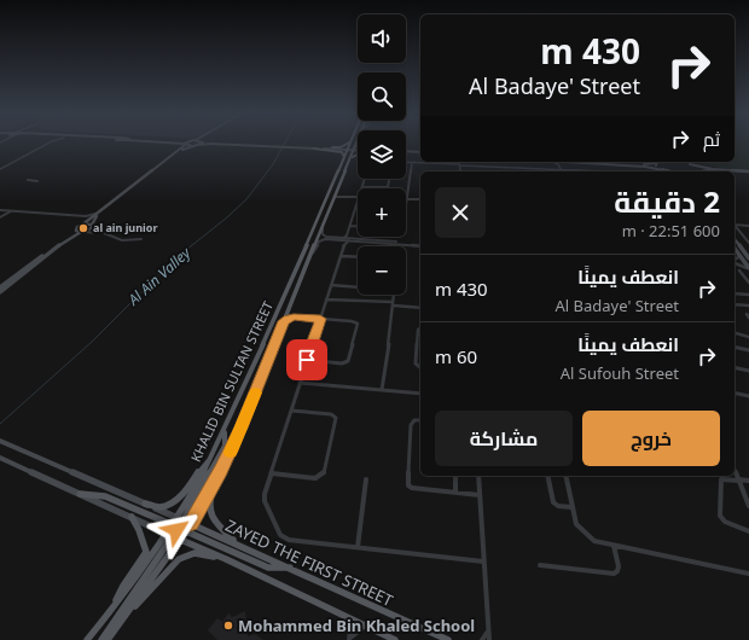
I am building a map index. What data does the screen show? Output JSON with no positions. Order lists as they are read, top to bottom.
{
  "streets": {
    "main road": ["KHALID BIN SULTAN STREET", "ZAYED THE FIRST STREET"]
  },
  "crossings": [
    ["KHALID BIN SULTAN STREET", "ZAYED THE FIRST STREET"]
  ],
  "water": ["Al Ain Valley"],
  "places": ["al ain junior", "Mohammed Bin Khaled School"],
  "page": {
    "map_buttons": ["+", "−"],
    "turn": ["430 m", "Al Badaye' Street"],
    "then": "ثم",
    "heading": ["2 دقيقة", "600 m · 22:51"],
    "list": [
      {
        "name": "انعطف يمينًا",
        "note": "Al Badaye' Street",
        "value": "430 m"
      },
      {
        "name": "انعطف يمينًا",
        "note": "Al Sufouh Street",
        "value": "60 m"
      }
    ],
    "buttons": ["خروج", "مشاركة"]
  }
}
